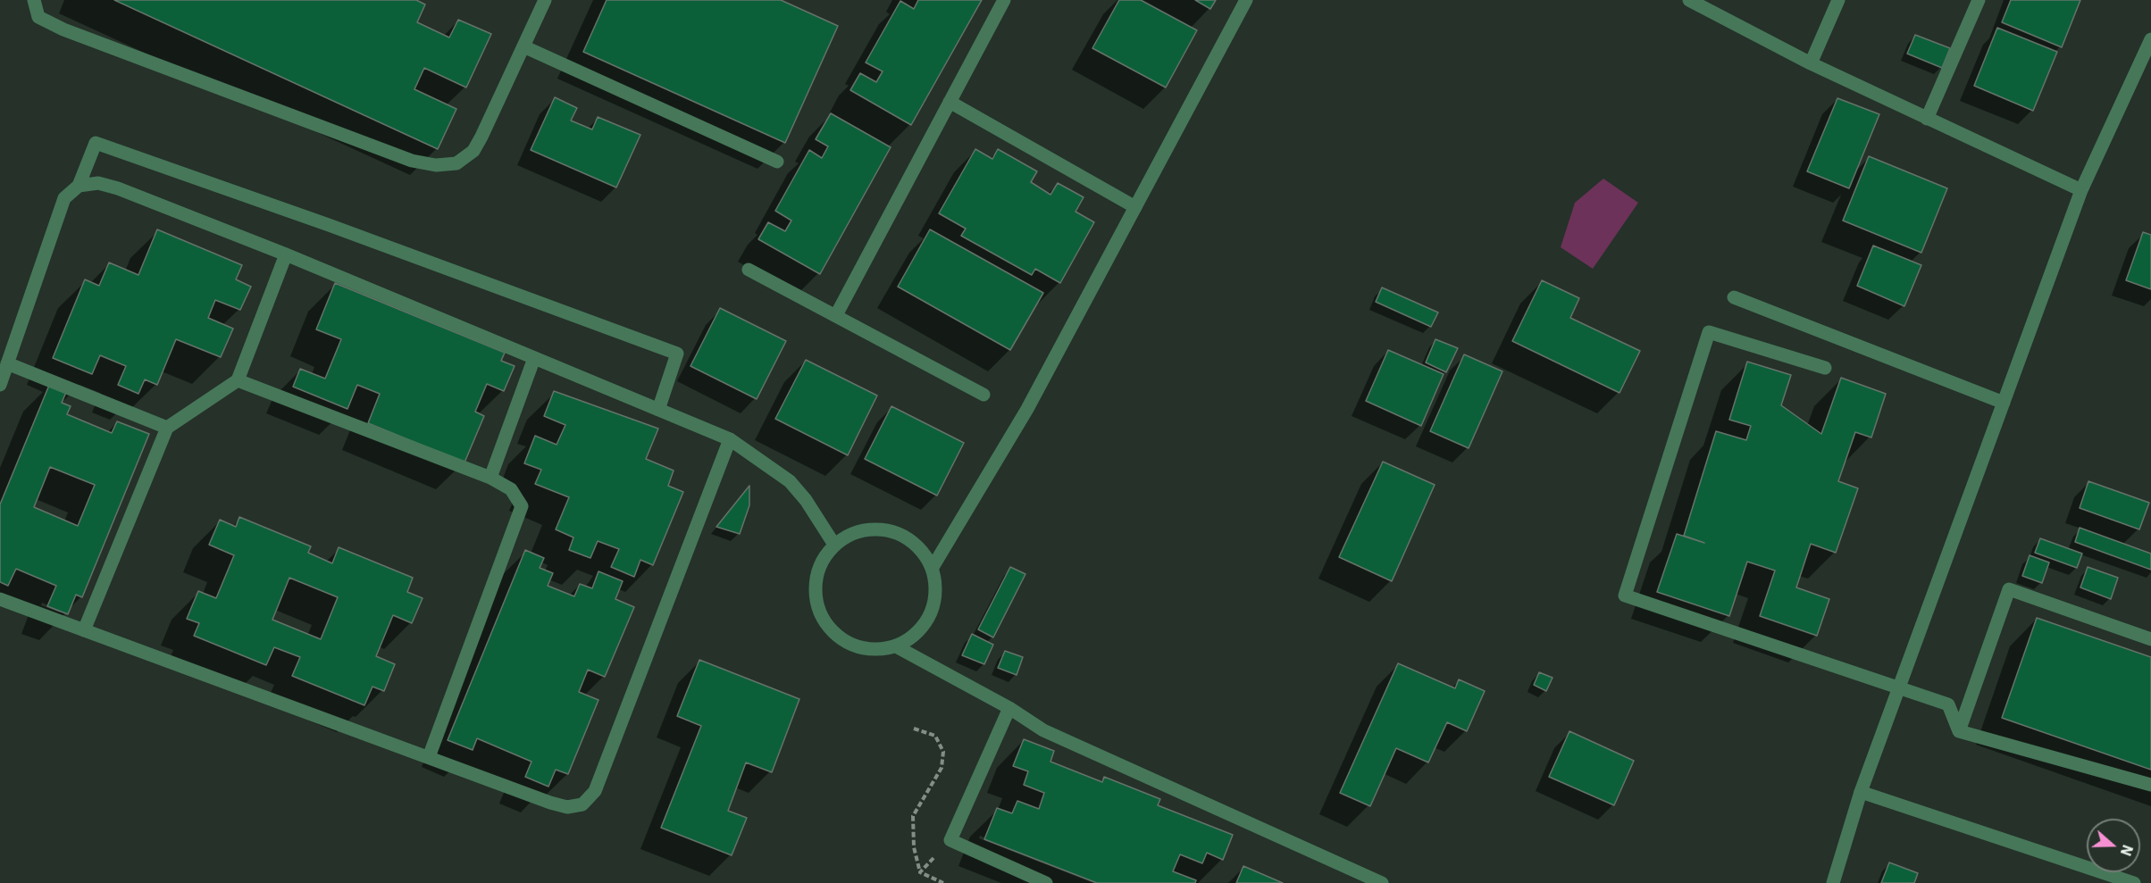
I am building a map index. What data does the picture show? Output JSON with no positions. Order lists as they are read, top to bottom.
{
  "north": "right"
}
